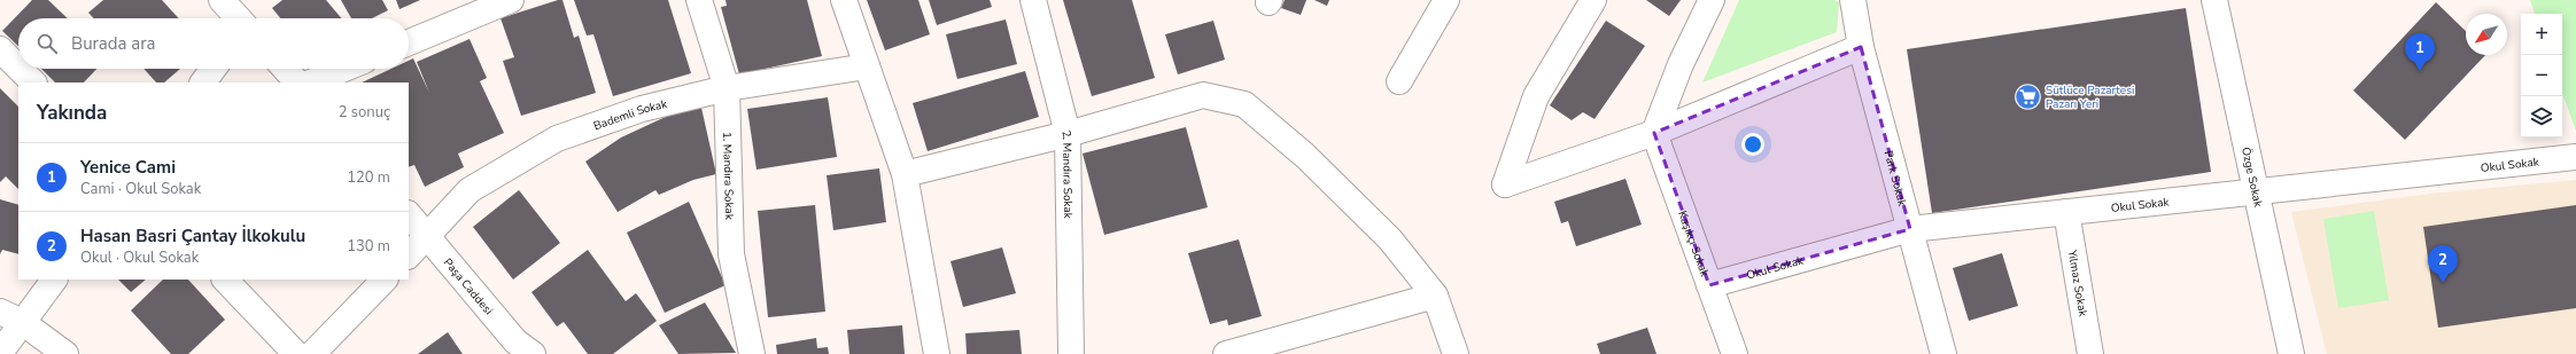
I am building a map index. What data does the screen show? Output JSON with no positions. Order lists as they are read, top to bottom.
{
  "streets": {
    "street": [
      "Bademli Sokak",
      "Okul Sokak",
      "2. Mandıra Sokak",
      "1. Mandıra Sokak",
      "Özge Sokak",
      "Park Sokak",
      "Kaşıkçı Sokak",
      "Yılmaz Sokak",
      "Paşa Caddesi"
    ]
  },
  "crossings": [
    ["Bademli Sokak", "1. Mandıra Sokak"],
    ["Bademli Sokak", "Paşa Caddesi"],
    ["Okul Sokak", "Özge Sokak"],
    ["Okul Sokak", "Park Sokak"],
    ["Okul Sokak", "Kaşıkçı Sokak"],
    ["Okul Sokak", "Yılmaz Sokak"]
  ],
  "places": {
    "supermarket": ["Sütlüce Pazartesi Pazarı Yeri"]
  },
  "north": "bottom left",
  "page": {
    "map_buttons": ["+", "−"],
    "search": "Burada ara",
    "pins": ["1", "2"],
    "heading": ["Yakında", "2 sonuç"],
    "list": [
      {
        "mark": "1",
        "name": "Yenice Cami",
        "note": "Cami · Okul Sokak",
        "value": "120 m"
      },
      {
        "mark": "2",
        "name": "Hasan Basri Çantay İlkokulu",
        "note": "Okul · Okul Sokak",
        "value": "130 m"
      }
    ]
  }
}
